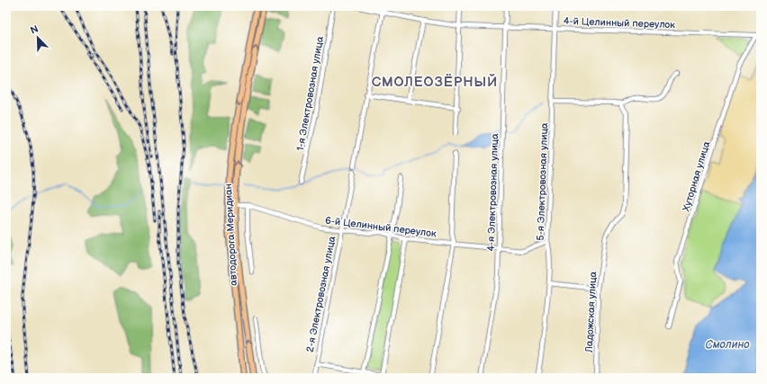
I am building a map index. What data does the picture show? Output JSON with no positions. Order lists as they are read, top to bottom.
{
  "streets": {
    "main road": ["автодорога Меридиан"],
    "street": [
      "4-й Целинный переулок",
      "1-я Электровозная улица",
      "Хуторная улица",
      "5-я Электровозная улица",
      "4-я Электровозная улица",
      "6-й Целинный переулок",
      "2-я Электровозная улица",
      "Ладожская улица"
    ]
  },
  "crossings": [
    ["4-й Целинный переулок", "Хуторная улица"],
    ["4-й Целинный переулок", "5-я Электровозная улица"],
    ["4-й Целинный переулок", "4-я Электровозная улица"],
    ["5-я Электровозная улица", "6-й Целинный переулок"],
    ["4-я Электровозная улица", "6-й Целинный переулок"],
    ["6-й Целинный переулок", "автодорога Меридиан"],
    ["6-й Целинный переулок", "2-я Электровозная улица"]
  ],
  "districts": ["СМОЛЕОЗЁРНЫЙ"],
  "water": ["Смолино"],
  "north": "top left"
}
